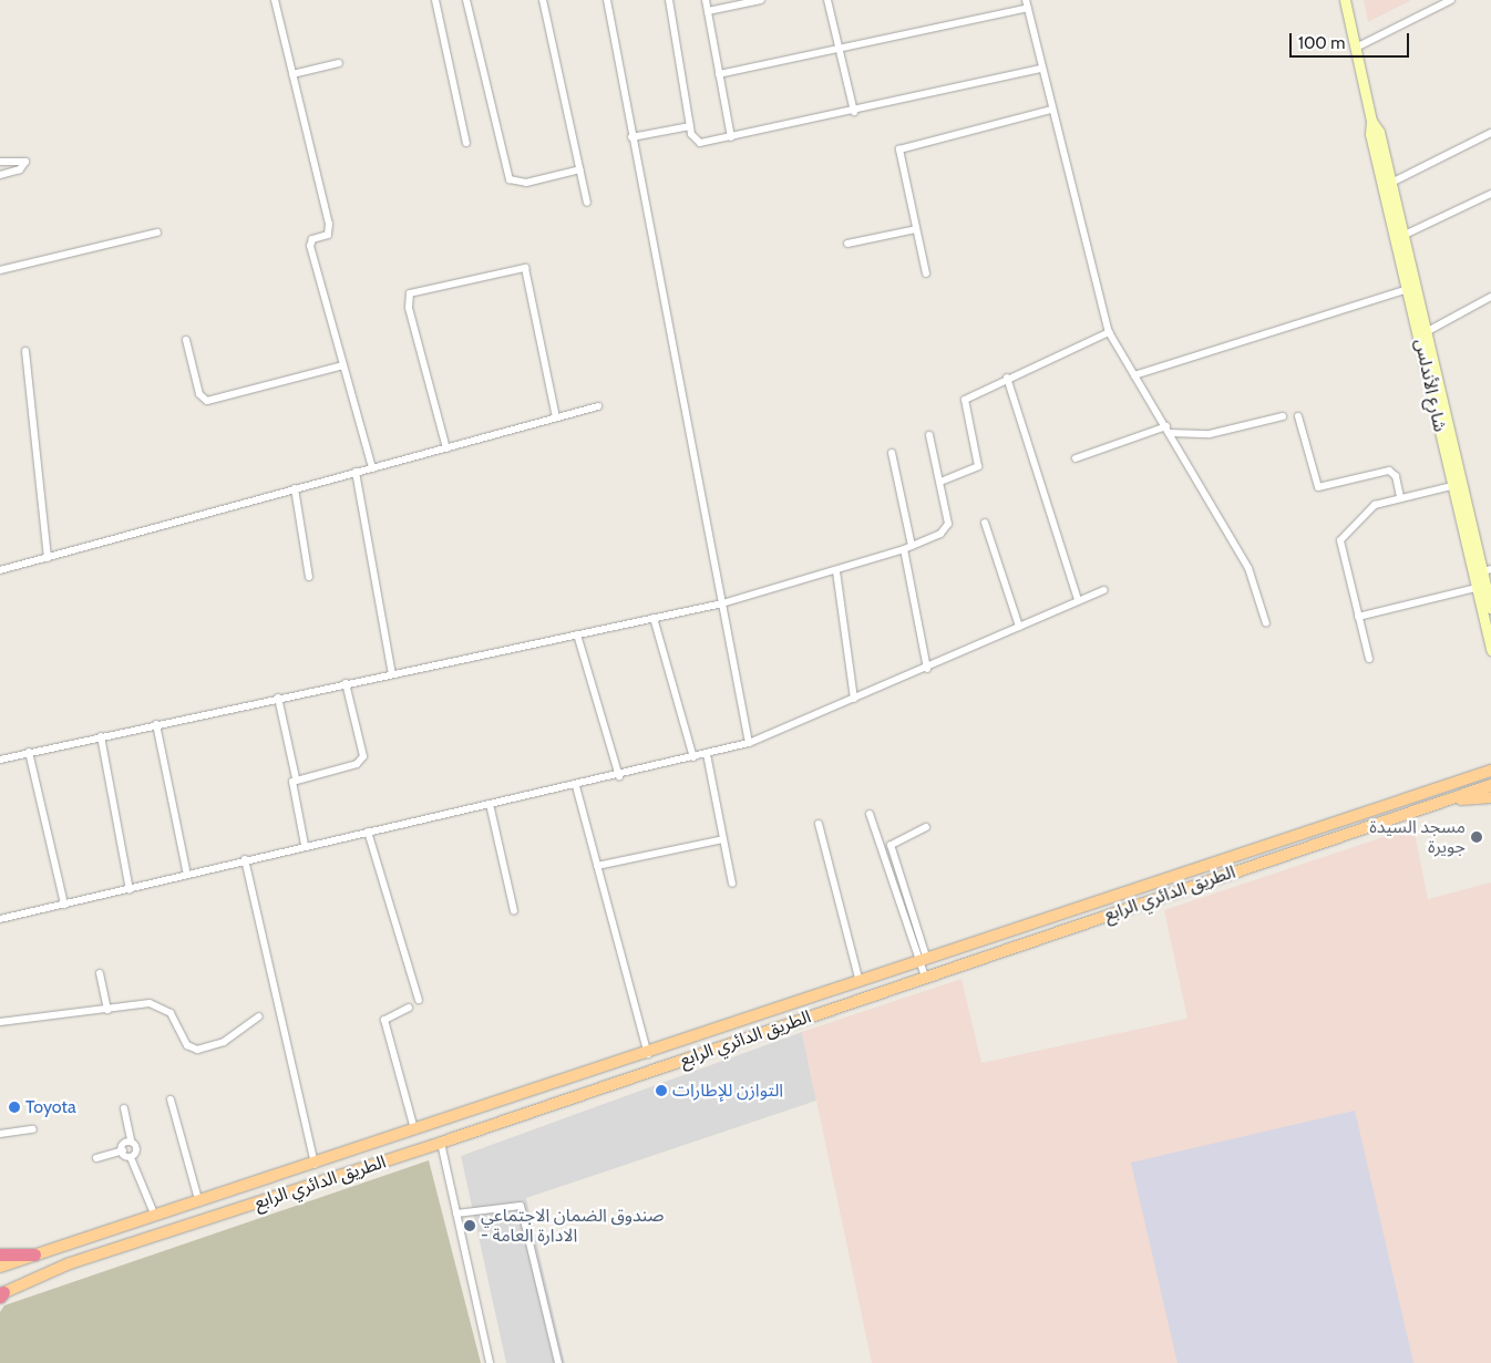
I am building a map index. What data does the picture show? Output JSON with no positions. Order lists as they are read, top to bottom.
{
  "streets": {
    "main road": ["شارع الأندلس", "الطريق الدائري الرابع"]
  },
  "places": [
    "مسجد السيدة جويرة",
    "التوازن للإطارات",
    "Toyota",
    "صندوق الضمان الاجتماعي - الادارة العامة"
  ],
  "scale_bar": "100 m"
}
